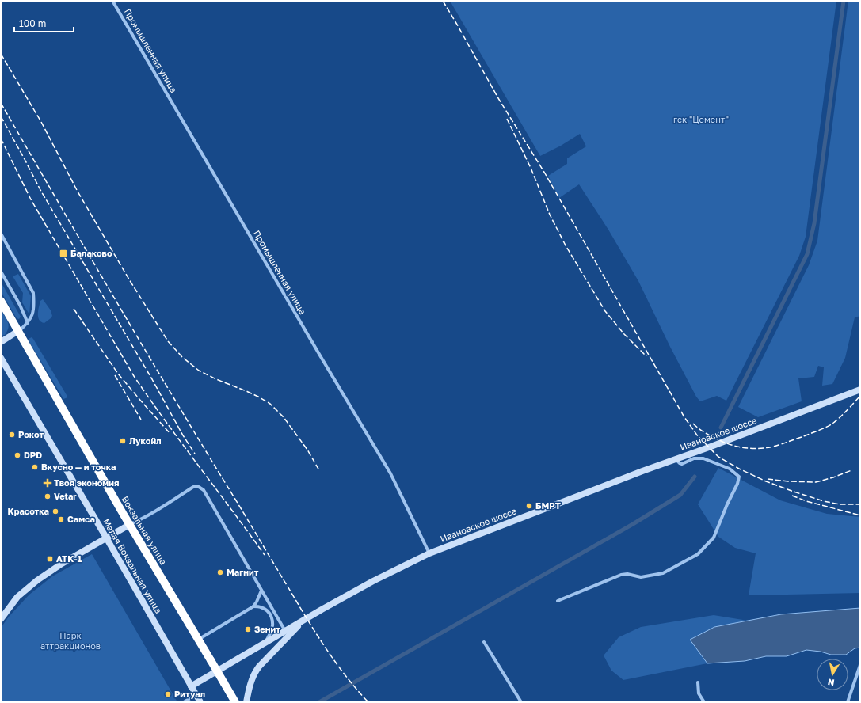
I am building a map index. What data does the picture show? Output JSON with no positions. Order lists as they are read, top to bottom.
{
  "streets": {
    "highway": ["Вокзальная улица"],
    "street": ["Промышленная улица", "Ивановское шоссе", "Малая Вокзальная улица"]
  },
  "crossings": [
    ["Промышленная улица", "Ивановское шоссе"],
    ["Ивановское шоссе", "Малая Вокзальная улица"]
  ],
  "parks": ["гск \"Цемент\"", "Парк аттракционов"],
  "places": {
    "transit": ["Балаково", "АТК-1"],
    "other": [
      "Рокот",
      "Лукойл",
      "DPD",
      "Вкусно — и точка",
      "Vetar",
      "БМРТ",
      "Красотка",
      "Самса",
      "Магнит",
      "Зенит",
      "Ритуал"
    ],
    "health": ["Твоя экономия"]
  },
  "scale_bar": "100 m",
  "north": "bottom"
}
